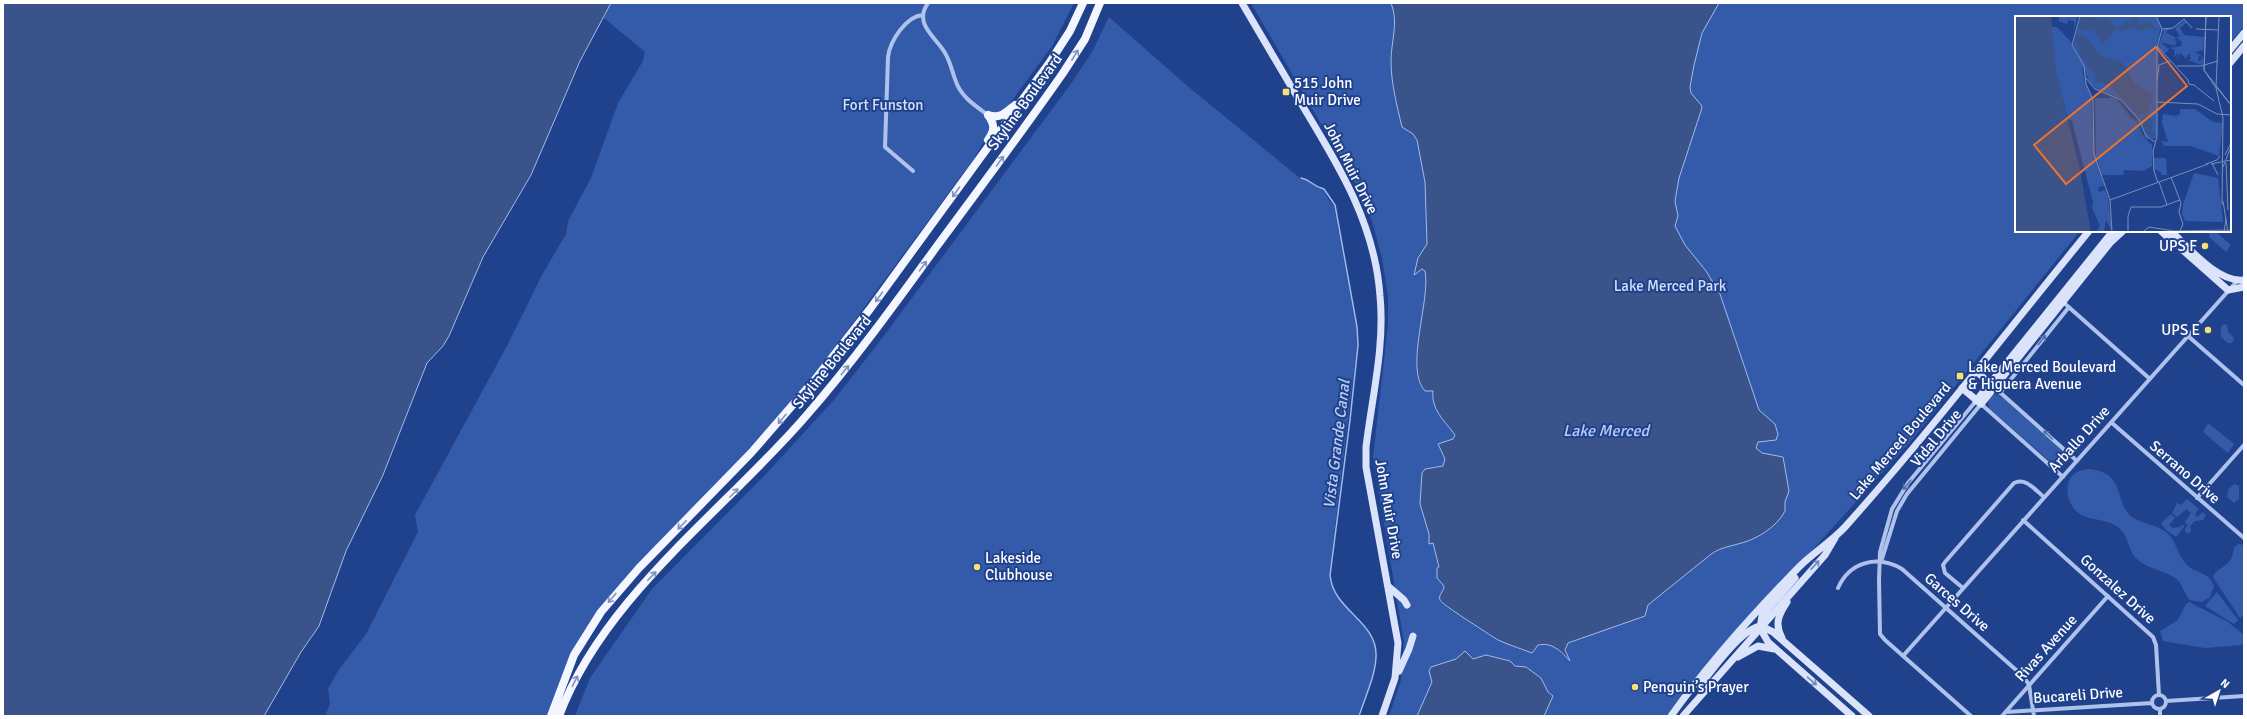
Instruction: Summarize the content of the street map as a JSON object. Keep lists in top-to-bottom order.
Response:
{
  "streets": {
    "main road": [
      "Skyline Boulevard",
      "John Muir Drive",
      "Vidal Drive",
      "Lake Merced Boulevard"
    ],
    "street": [
      "Arballo Drive",
      "Serrano Drive",
      "Gonzalez Drive",
      "Garces Drive",
      "Rivas Avenue",
      "Bucareli Drive"
    ]
  },
  "crossings": [
    ["Vidal Drive", "Arballo Drive"],
    ["Vidal Drive", "Garces Drive"],
    ["Arballo Drive", "Serrano Drive"],
    ["Arballo Drive", "Gonzalez Drive"],
    ["Arballo Drive", "Garces Drive"],
    ["Gonzalez Drive", "Rivas Avenue"],
    ["Gonzalez Drive", "Bucareli Drive"],
    ["Garces Drive", "Rivas Avenue"],
    ["Garces Drive", "Bucareli Drive"],
    ["Rivas Avenue", "Bucareli Drive"]
  ],
  "water": ["Lake Merced", "Vista Grande Canal"],
  "parks": ["Fort Funston", "Lake Merced Park"],
  "places": {
    "transit": ["515 John Muir Drive", "Lake Merced Boulevard & Higuera Avenue"],
    "other": [
      "UPS F",
      "UPS E",
      "Lakeside Clubhouse",
      "Penguin’s Prayer"
    ]
  },
  "north": "top right"
}
